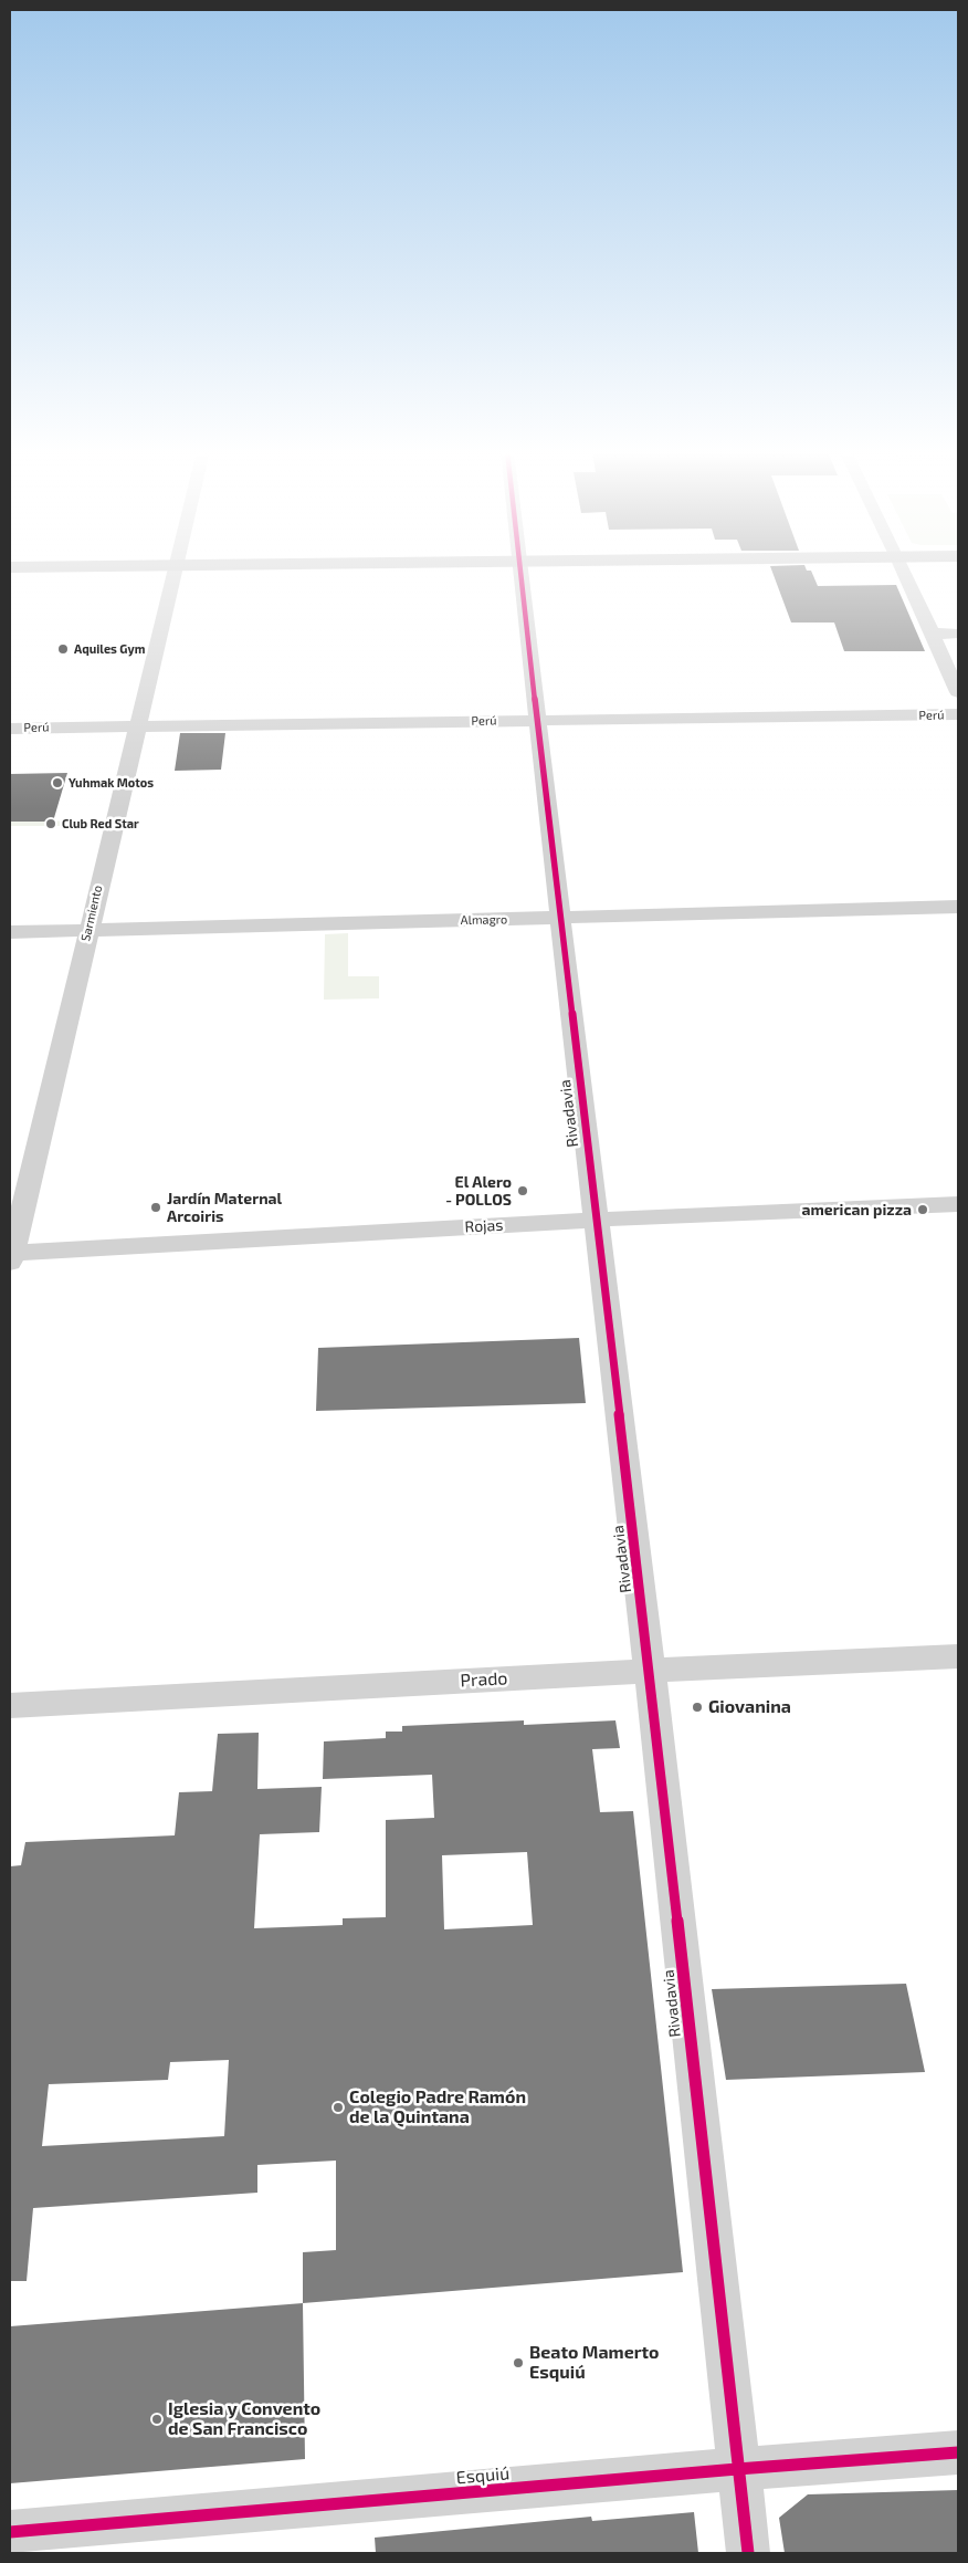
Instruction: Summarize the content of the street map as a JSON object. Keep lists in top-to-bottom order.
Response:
{
  "streets": {
    "street": [
      "Perú",
      "Sarmiento",
      "Almagro",
      "Rivadavia",
      "Rojas",
      "Prado",
      "Esquiú"
    ]
  },
  "crossings": [
    ["Perú", "Sarmiento"],
    ["Perú", "Rivadavia"],
    ["Sarmiento", "Almagro"],
    ["Sarmiento", "Rojas"],
    ["Almagro", "Rivadavia"],
    ["Rivadavia", "Rojas"],
    ["Rivadavia", "Prado"],
    ["Rivadavia", "Esquiú"]
  ],
  "places": [
    "Aquiles Gym",
    "Yuhmak Motos",
    "Club Red Star",
    "El Alero - POLLOS",
    "Jardín Maternal Arcoiris",
    "american pizza",
    "Giovanina",
    "Colegio Padre Ramón de la Quintana",
    "Beato Mamerto Esquiú",
    "Iglesia y Convento de San Francisco"
  ]
}
